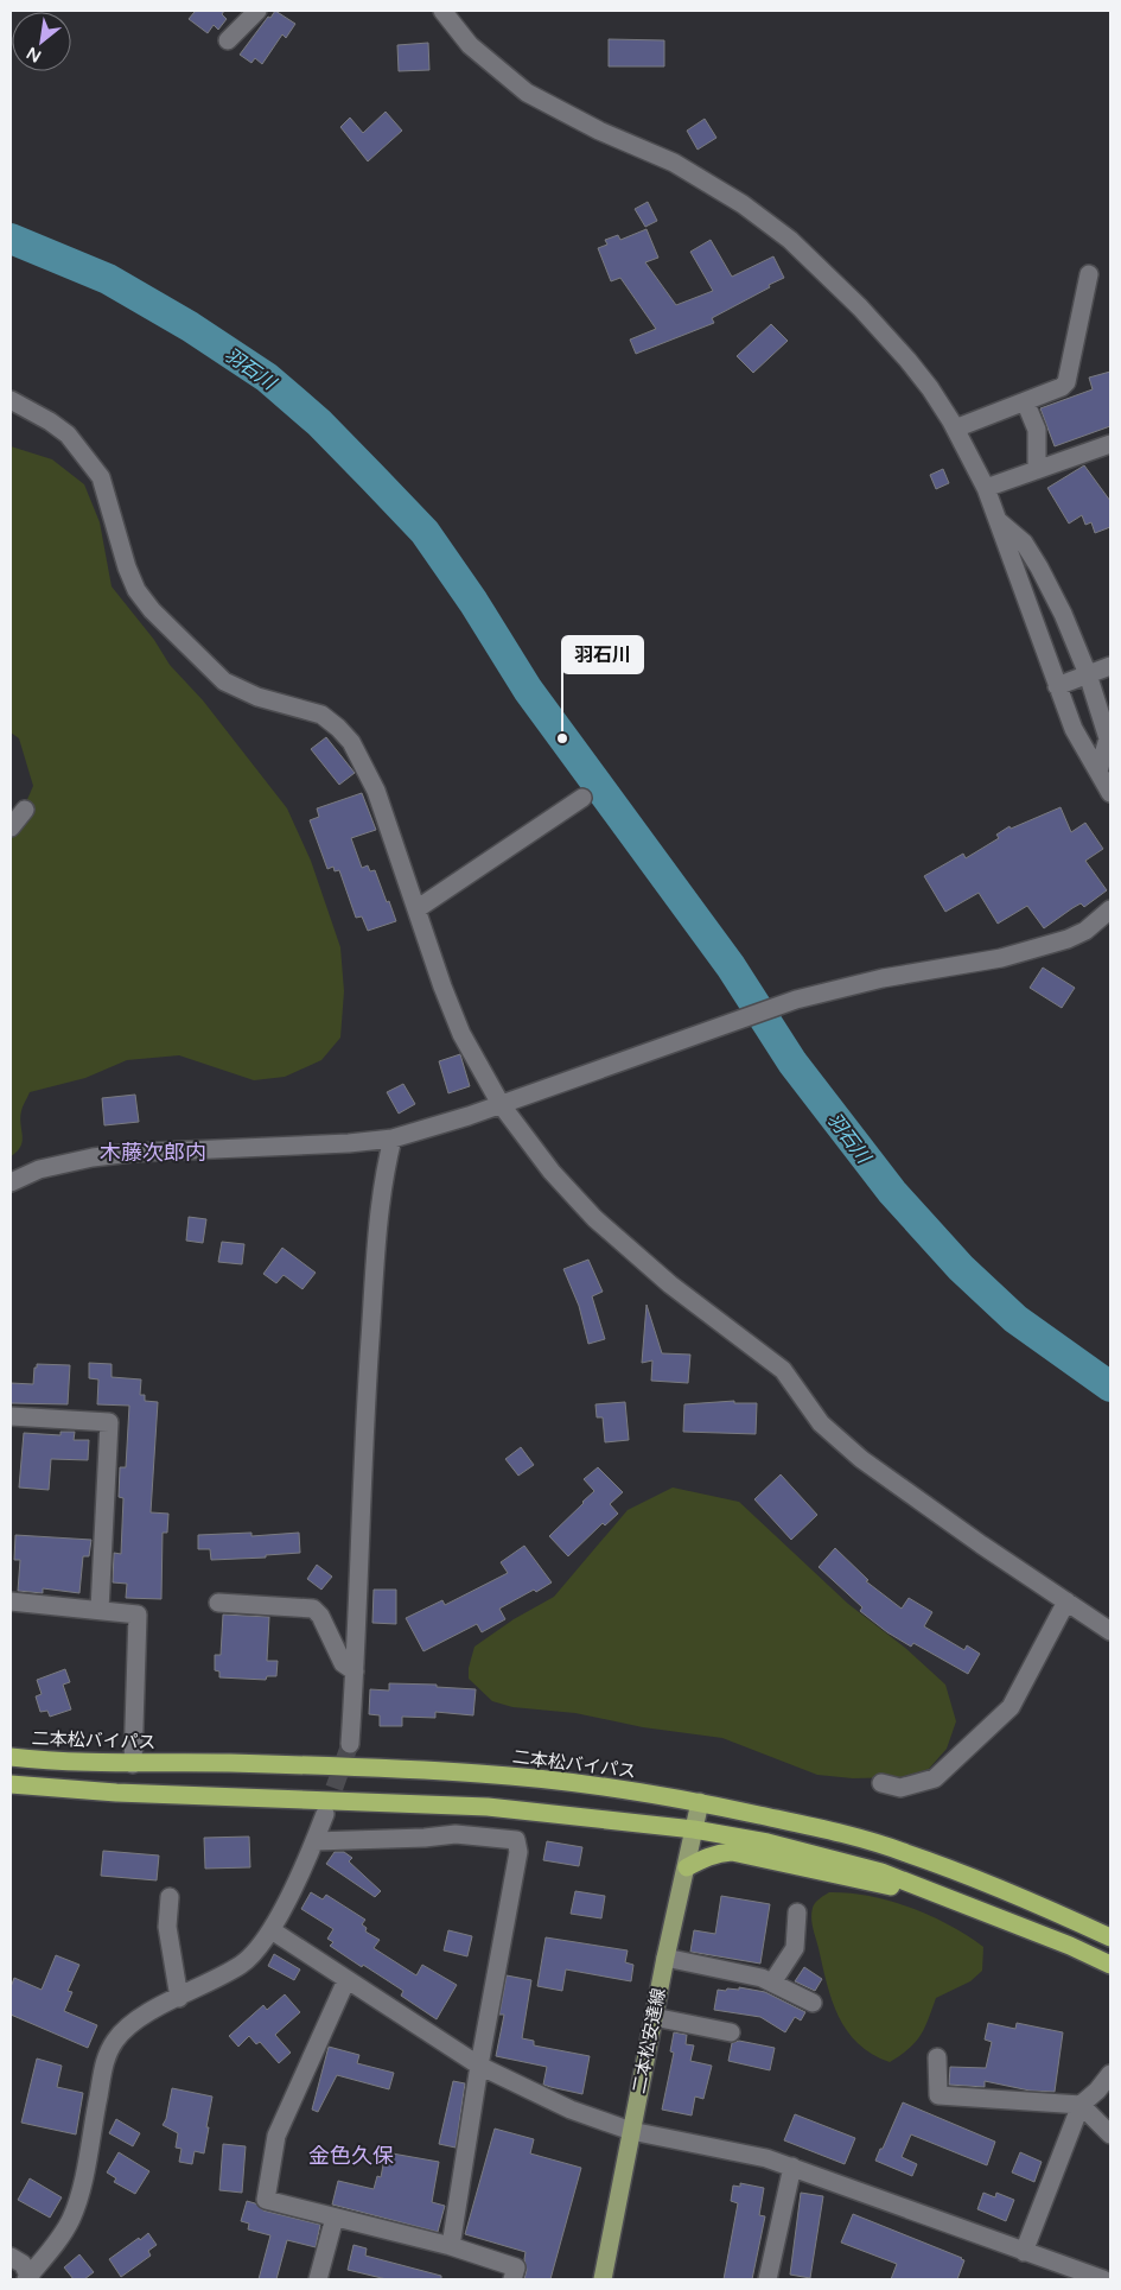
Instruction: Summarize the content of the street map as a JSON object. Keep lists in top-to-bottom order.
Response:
{
  "streets": {
    "highway": ["二本松バイパス"],
    "main road": ["二本松安達線"]
  },
  "crossings": [
    ["二本松バイパス", "二本松安達線"]
  ],
  "districts": ["木藤次郎内", "金色久保"],
  "water": ["羽石川"],
  "places": ["羽石川"],
  "north": "bottom left"
}
